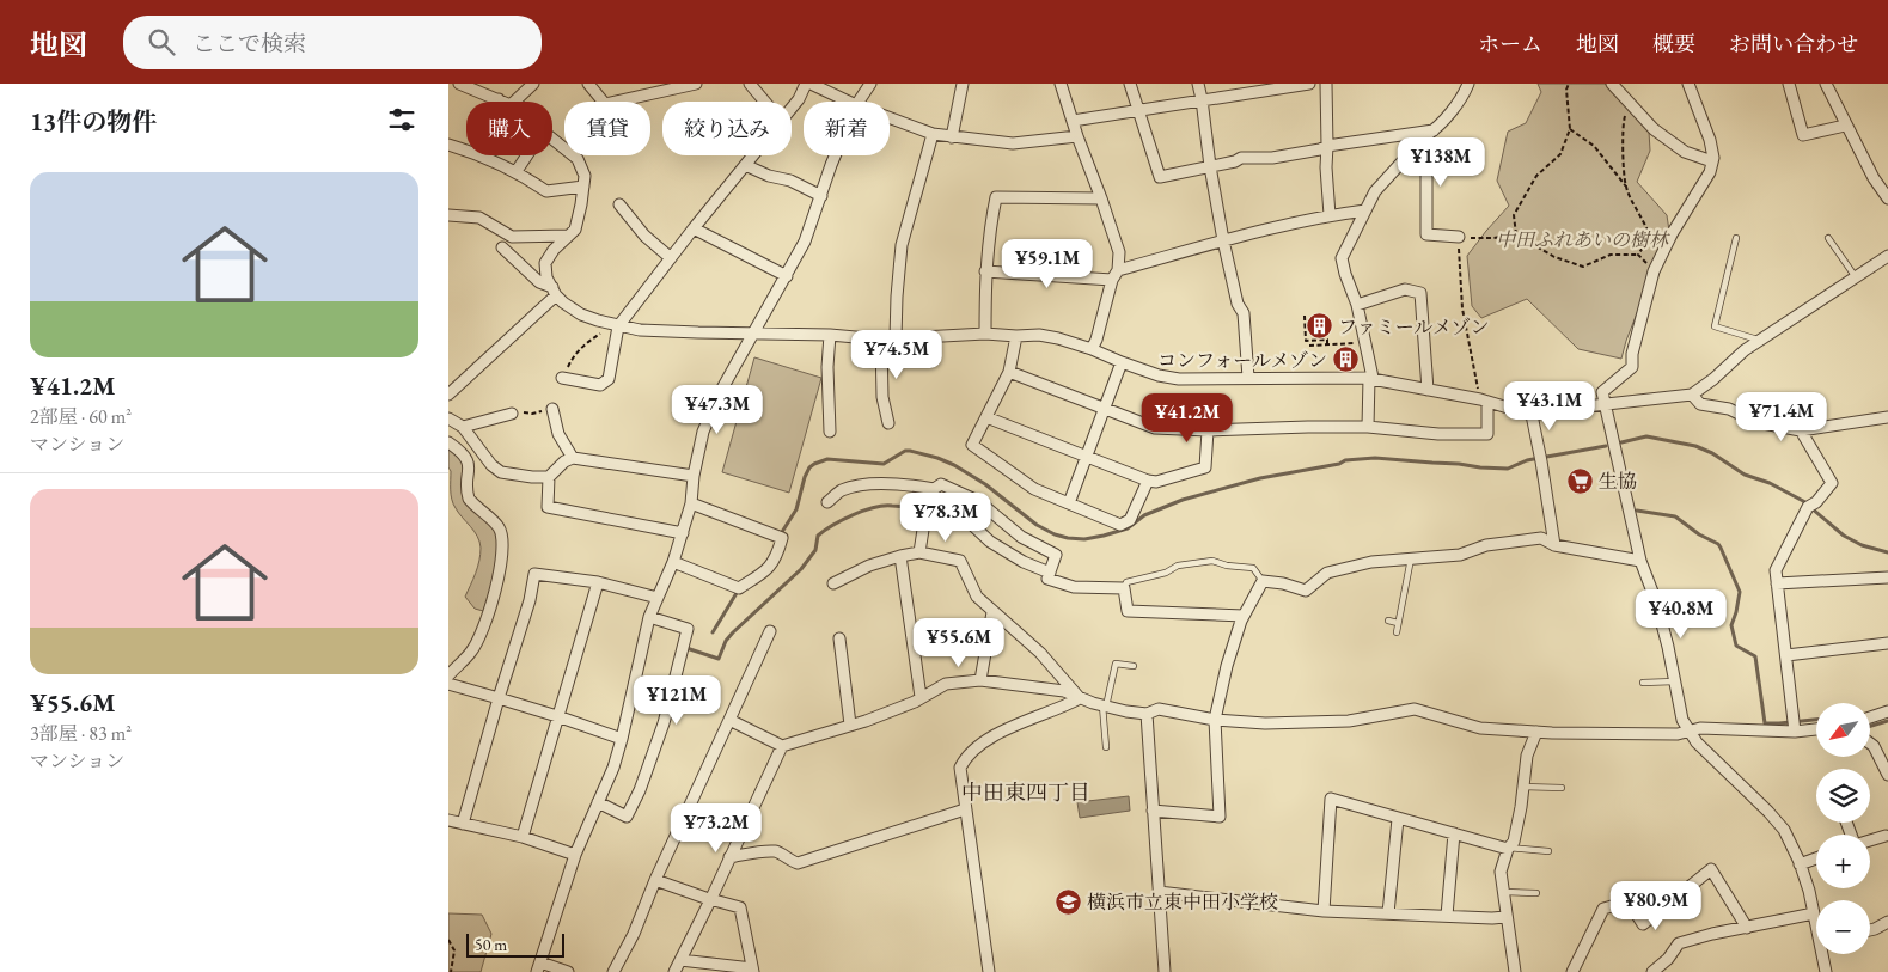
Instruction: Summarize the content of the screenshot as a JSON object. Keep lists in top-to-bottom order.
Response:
{
  "districts": ["中田東四丁目"],
  "parks": ["中田ふれあいの樹林"],
  "places": {
    "building": ["ファミールメゾン", "コンフォールメゾン"],
    "supermarket": ["生協"],
    "school or university": ["横浜市立東中田小学校"]
  },
  "scale_bar": "50 m",
  "north": "bottom left",
  "page": {
    "header": "地図",
    "search": "ここで検索",
    "nav": [
      "ホーム",
      "地図",
      "概要",
      "お問い合わせ"
    ],
    "heading": "13件の物件",
    "chip": [
      "購入",
      "賃貸",
      "絞り込み",
      "新着"
    ],
    "price": [
      "¥138M",
      "¥59.1M",
      "¥74.5M",
      "¥43.1M",
      "¥47.3M",
      "¥71.4M",
      "¥41.2M",
      "¥78.3M",
      "¥40.8M",
      "¥55.6M",
      "¥121M",
      "¥73.2M",
      "¥80.9M"
    ],
    "list": [
      {
        "name": "¥41.2M",
        "note": "2部屋 · 60 m² · マンション"
      },
      {
        "name": "¥55.6M",
        "note": "3部屋 · 83 m² · マンション"
      }
    ],
    "map_buttons": ["+", "−"],
    "scale": "50 m"
  }
}
